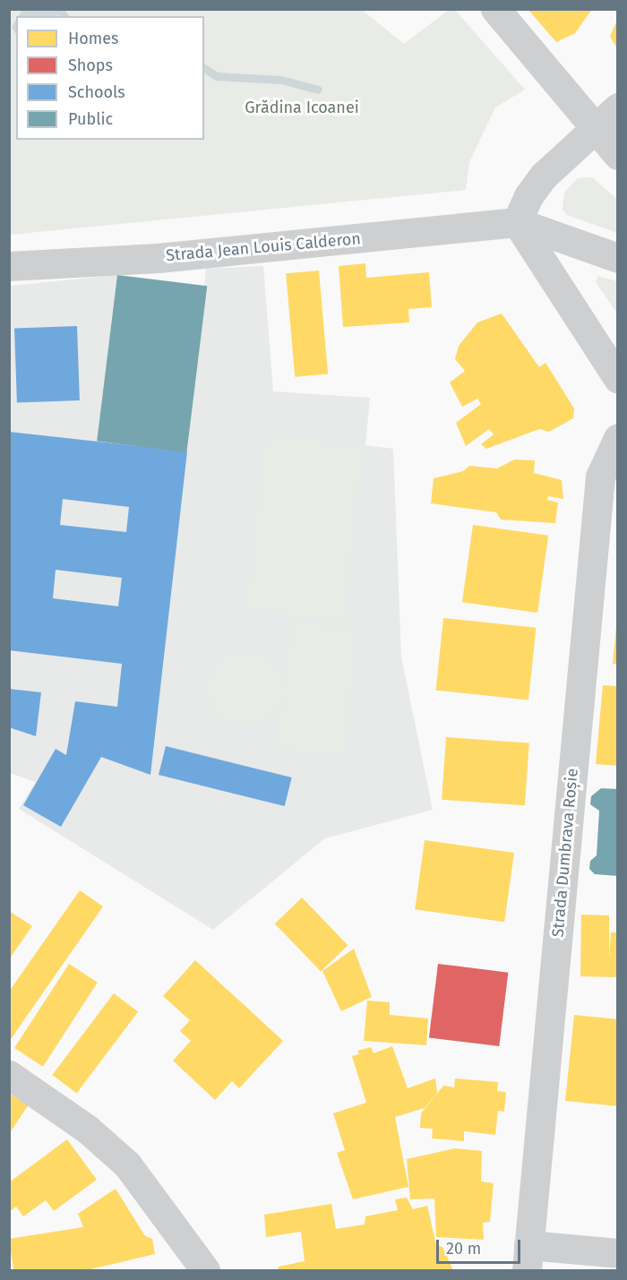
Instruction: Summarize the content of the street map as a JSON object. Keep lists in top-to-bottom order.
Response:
{
  "streets": {
    "street": ["Strada Jean Louis Calderon", "Strada Dumbrava Roșie"]
  },
  "parks": ["Grădina Icoanei"],
  "legend": [
    "Homes",
    "Shops",
    "Schools",
    "Public"
  ],
  "scale_bar": "20 m"
}
